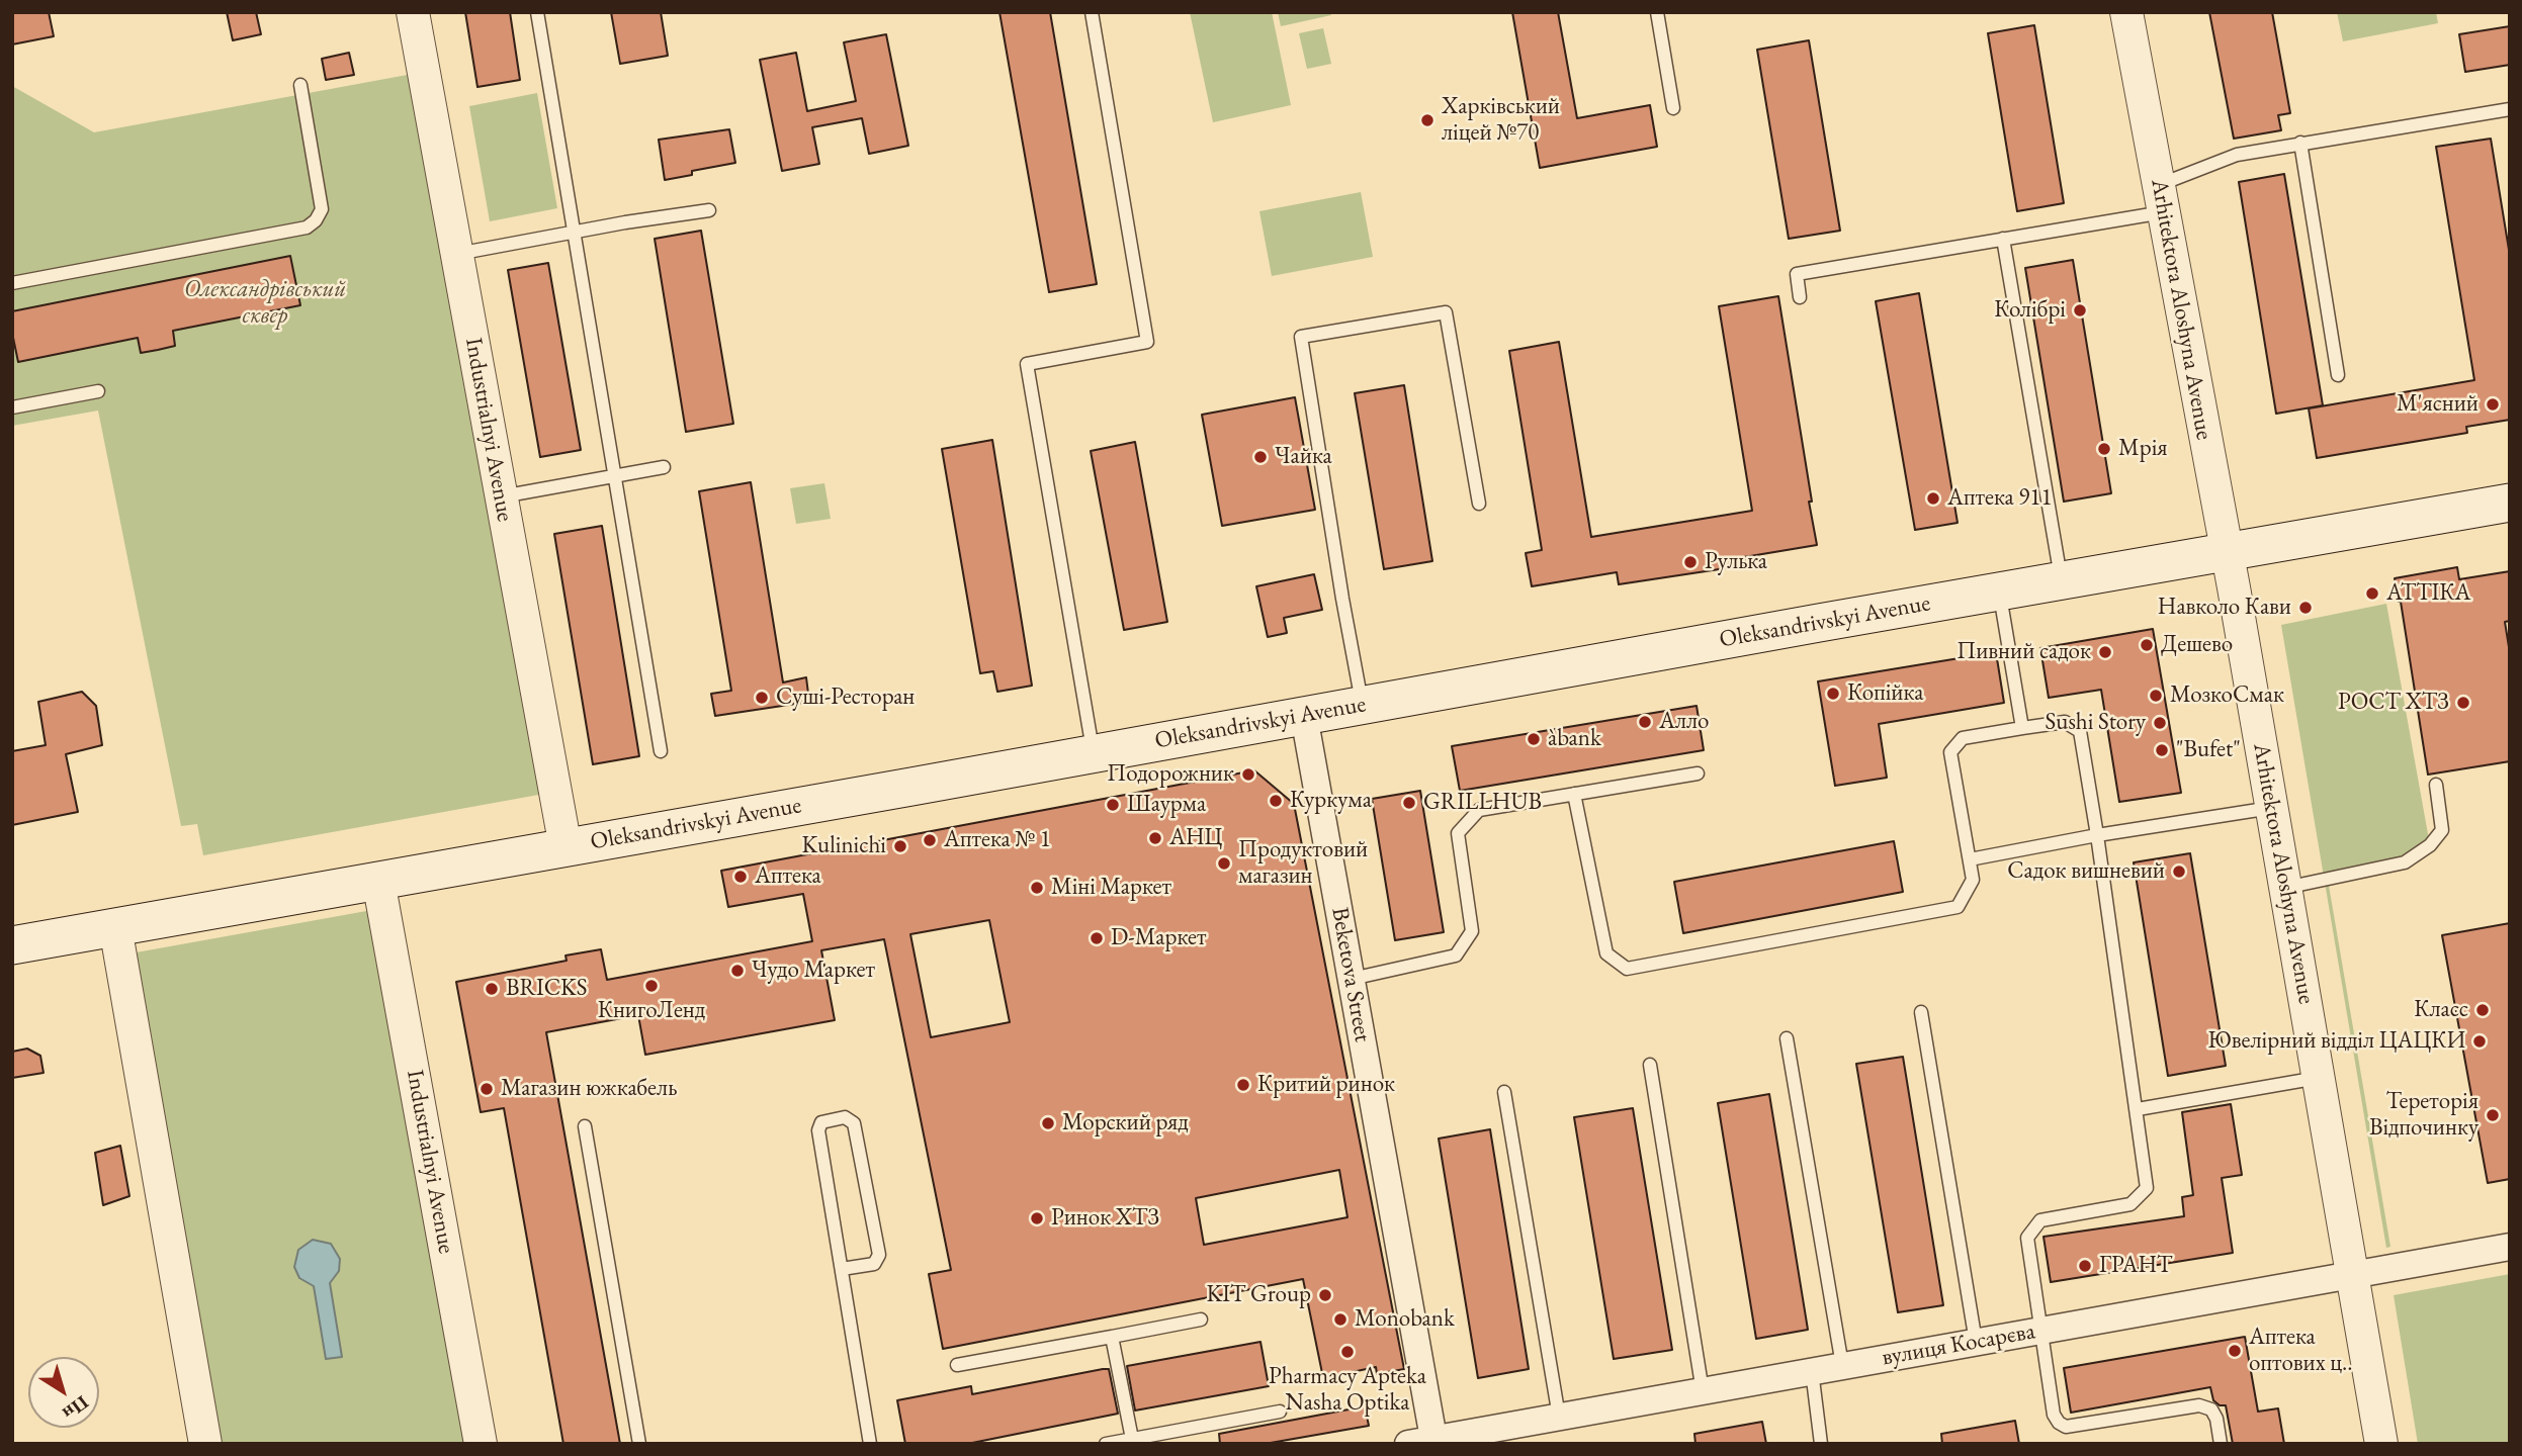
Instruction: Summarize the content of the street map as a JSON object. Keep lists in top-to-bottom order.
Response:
{
  "streets": {
    "main road": ["Oleksandrivskyi Avenue"],
    "street": [
      "Arhitektora Aloshyna Avenue",
      "Industrialnyi Avenue",
      "Beketova Street",
      "вулиця Косарєва"
    ]
  },
  "crossings": [
    ["Arhitektora Aloshyna Avenue", "Oleksandrivskyi Avenue"],
    ["Arhitektora Aloshyna Avenue", "вулиця Косарєва"],
    ["Industrialnyi Avenue", "Oleksandrivskyi Avenue"],
    ["Oleksandrivskyi Avenue", "Beketova Street"],
    ["Beketova Street", "вулиця Косарєва"]
  ],
  "parks": ["Олександрівський сквер"],
  "places": [
    "Харківський ліцей №70",
    "Колібрі",
    "М'ясний",
    "Мрiя",
    "Чайка",
    "Аптека 911",
    "Рулька",
    "АТТІКА",
    "Навколо Кави",
    "Дешево",
    "Пивний садок",
    "Копійка",
    "МозкоСмак",
    "Суші-Ресторан",
    "РОСТ ХТЗ",
    "Алло",
    "Sushi Story",
    "àbank",
    "\"Bufet\"",
    "Подорожник",
    "Куркума",
    "GRILLHUB",
    "Шаурма",
    "АНЦ",
    "Аптека № 1",
    "Kulinichi",
    "Продуктовий магазин",
    "Садок вишневий",
    "Аптека",
    "Міні Маркет",
    "D-Mаркет",
    "Чудо Маркет",
    "КнигоЛенд",
    "BRICKS",
    "Класс",
    "Ювелірний відділ ЦАЦКИ",
    "Критий ринок",
    "Магазин южкабель",
    "Тереторія Відпочинку",
    "Морский ряд",
    "Ринок ХТЗ",
    "ГРАНТ",
    "KIT Group",
    "Monobank",
    "Аптека оптових ц‥",
    "Pharmacy Apteka Nasha Optika"
  ],
  "north": "bottom right"
}
